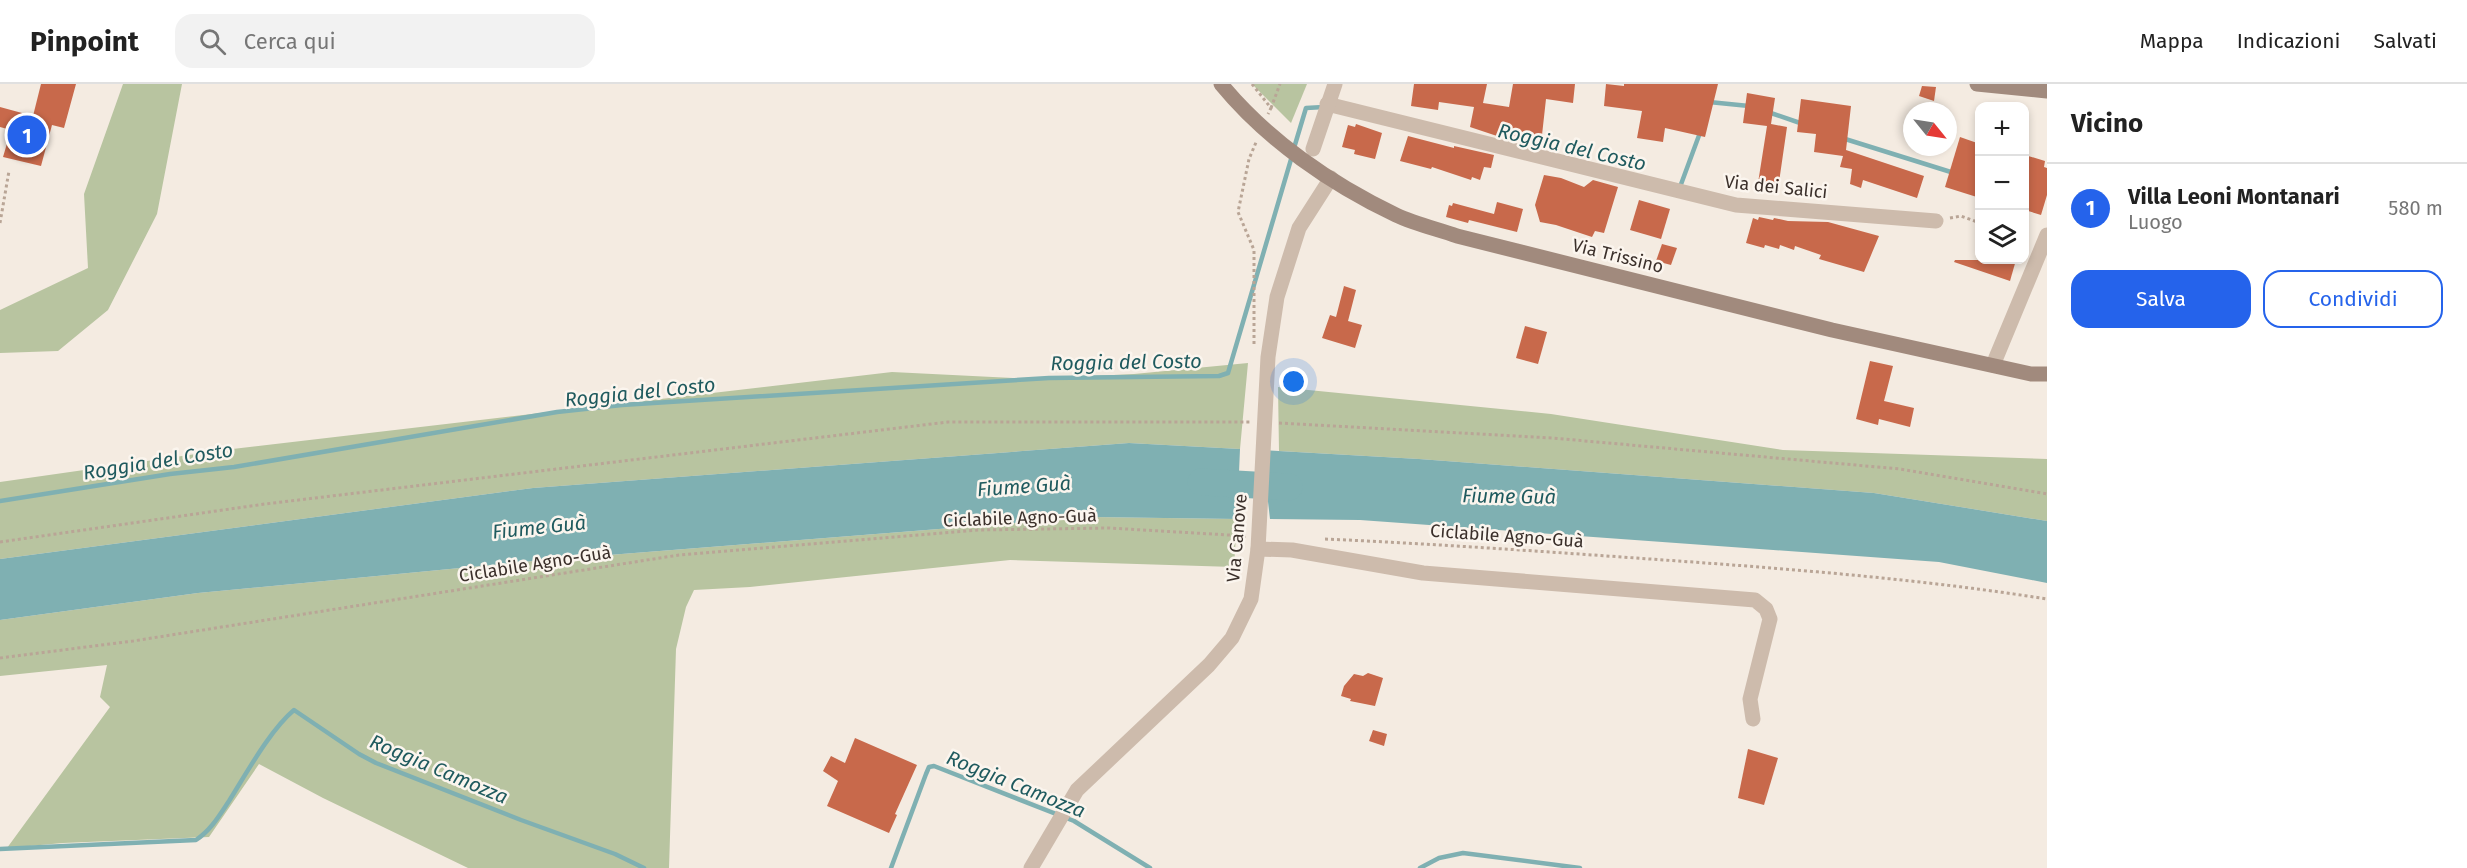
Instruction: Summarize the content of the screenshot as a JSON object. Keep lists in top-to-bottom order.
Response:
{
  "streets": {
    "main road": ["Via Trissino"],
    "street": ["Via dei Salici", "Via Canove"],
    "path": ["Ciclabile Agno-Guà"]
  },
  "crossings": [
    ["Via Trissino", "Via Canove"],
    ["Ciclabile Agno-Guà", "Via Canove"]
  ],
  "water": ["Roggia del Costo", "Fiume Guà", "Roggia Camozza"],
  "north": "bottom right",
  "page": {
    "header": "Pinpoint",
    "search": "Cerca qui",
    "nav": ["Mappa", "Indicazioni", "Salvati"],
    "heading": "Vicino",
    "map_buttons": ["+", "−"],
    "pins": "1",
    "list": [
      {
        "mark": "1",
        "name": "Villa Leoni Montanari",
        "note": "Luogo",
        "value": "580 m"
      }
    ],
    "buttons": ["Salva", "Condividi"]
  }
}
